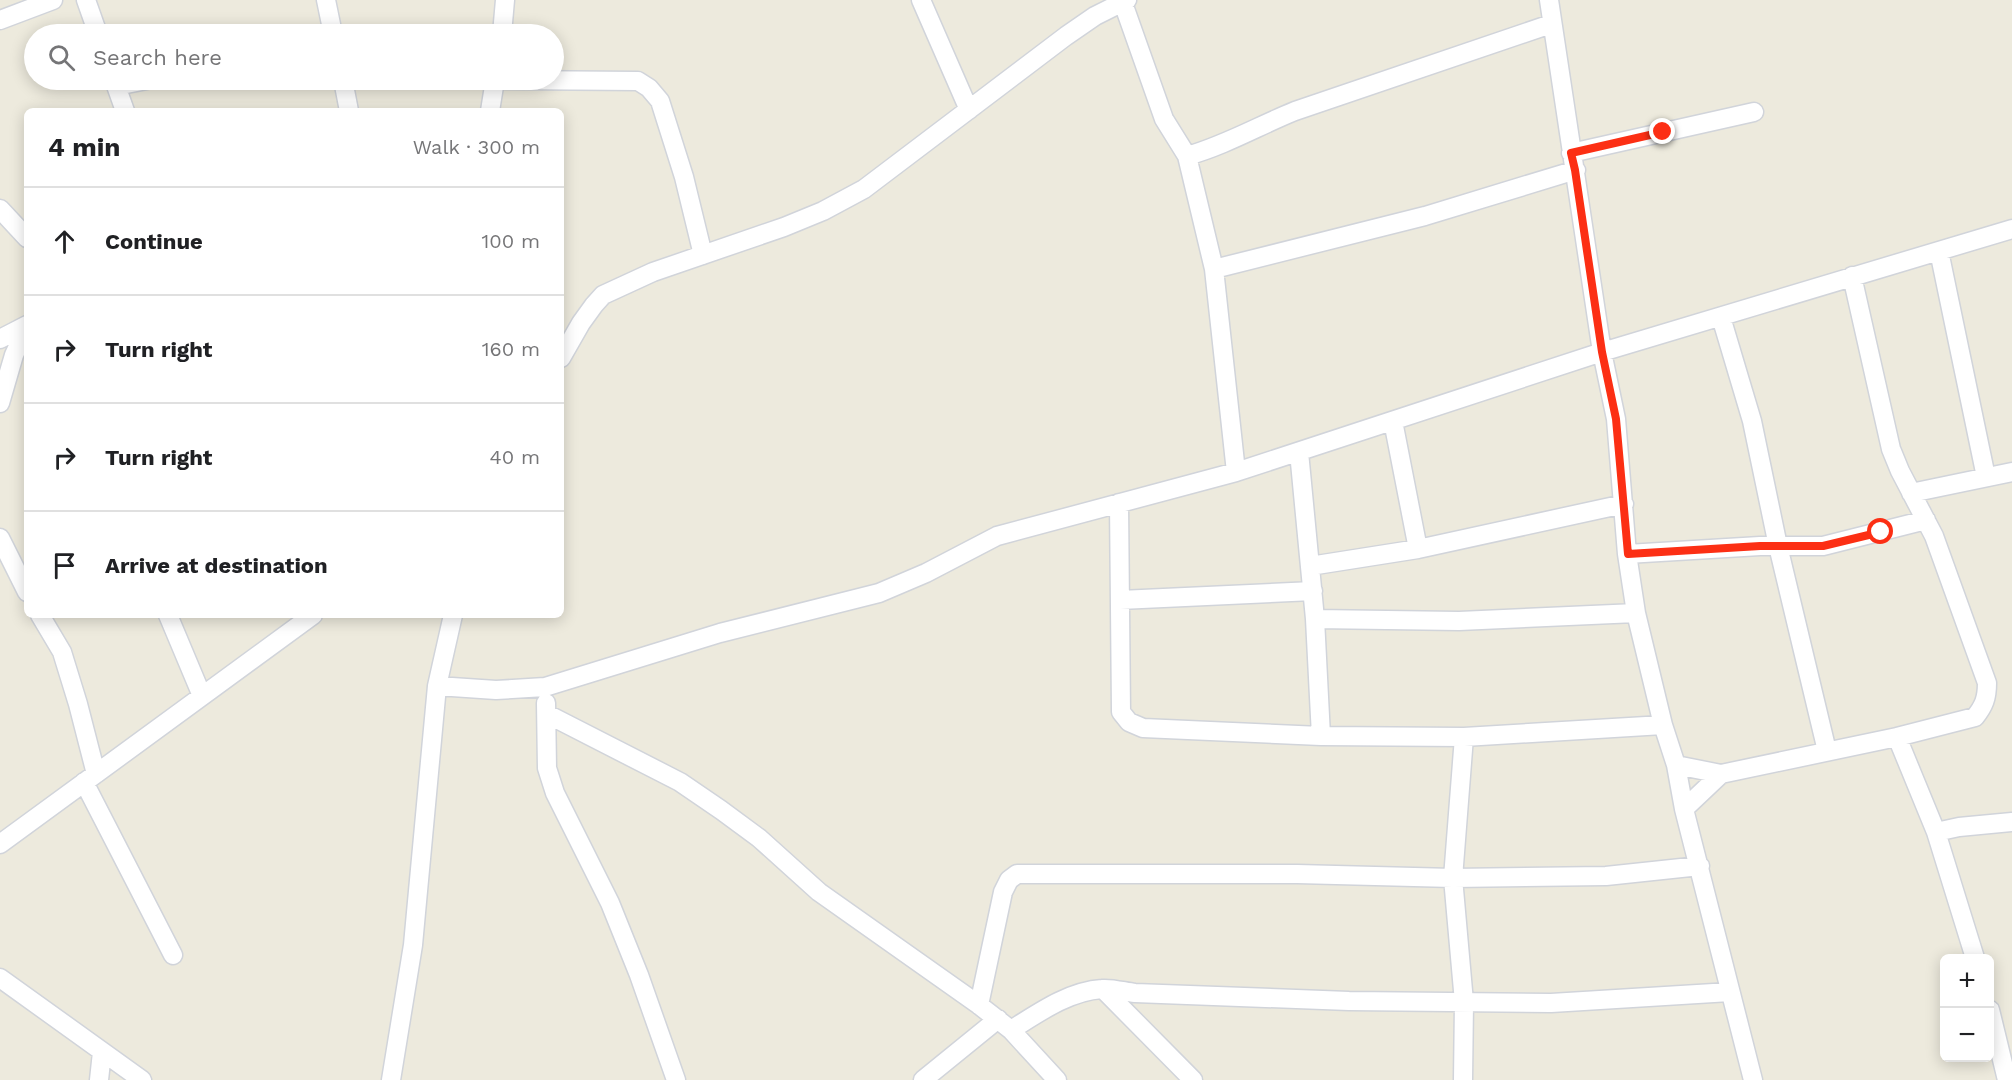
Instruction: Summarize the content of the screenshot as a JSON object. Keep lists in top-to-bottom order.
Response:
{
  "page": {
    "search": "Search here",
    "heading": ["4 min", "Walk · 300 m"],
    "list": [
      ["Continue", "100 m"],
      ["Turn right", "160 m"],
      ["Turn right", "40 m"],
      "Arrive at destination"
    ],
    "map_buttons": ["+", "−"]
  }
}
